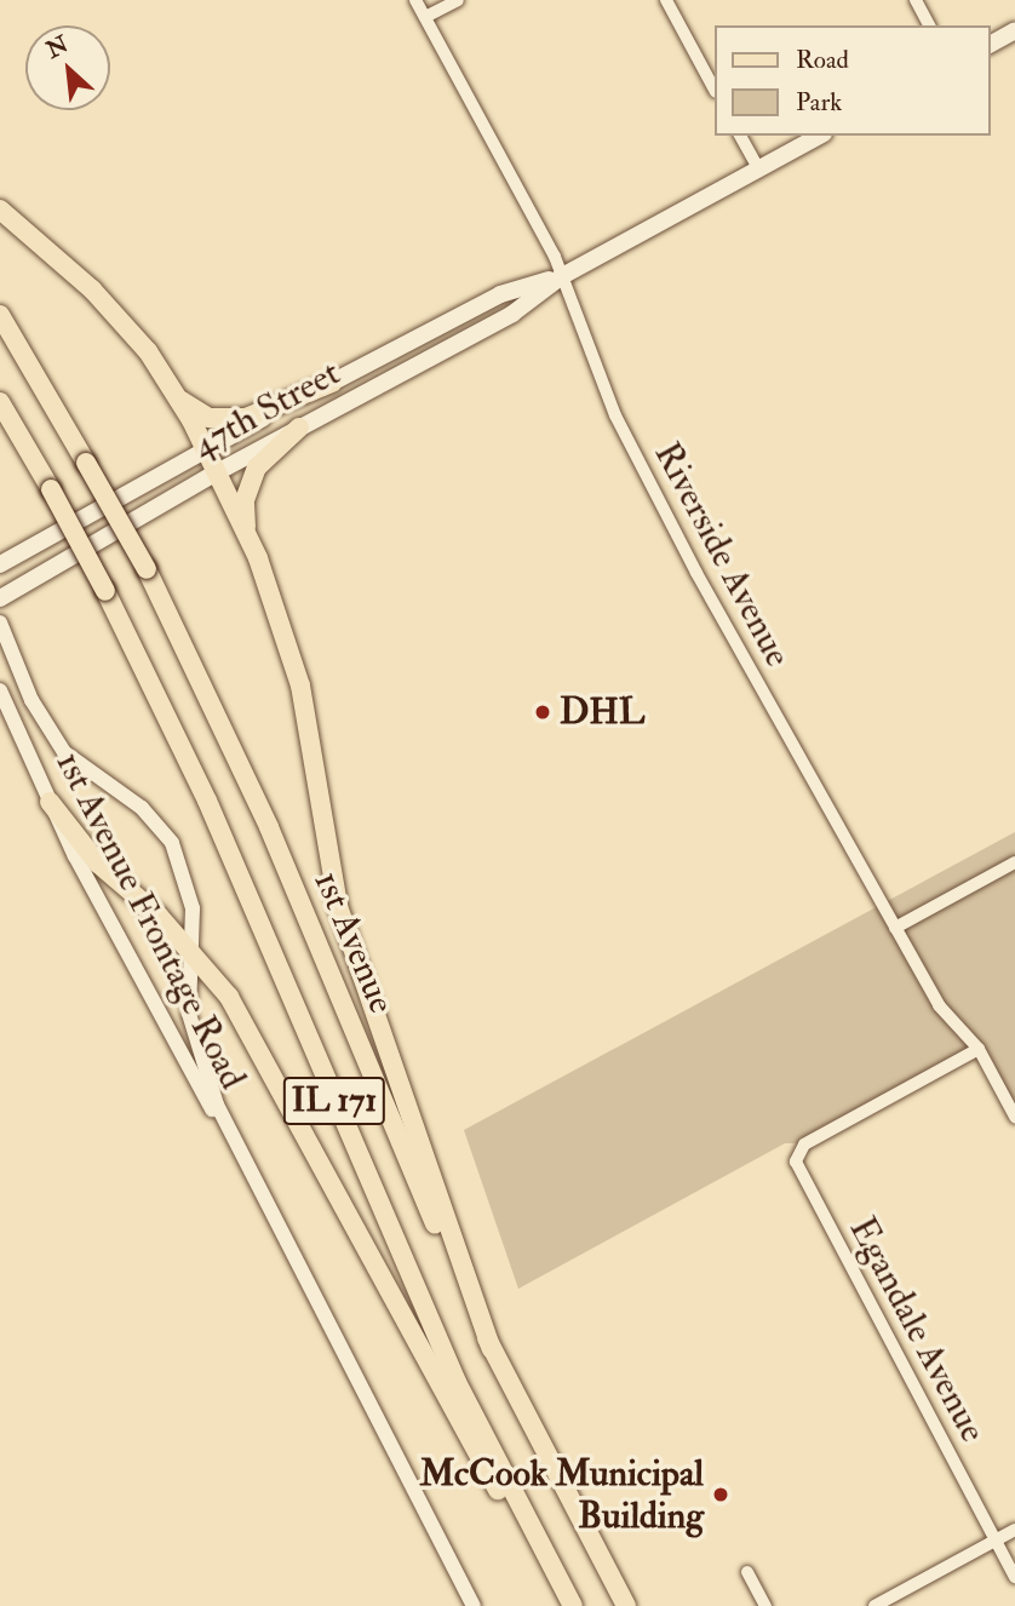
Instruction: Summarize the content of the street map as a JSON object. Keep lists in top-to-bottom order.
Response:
{
  "streets": {
    "main road": ["47th Street", "1st Avenue", "IL 171"],
    "street": ["Riverside Avenue", "1st Avenue Frontage Road", "Egandale Avenue"]
  },
  "crossings": [
    ["47th Street", "Riverside Avenue"],
    ["Riverside Avenue", "Egandale Avenue"]
  ],
  "places": ["DHL", "McCook Municipal Building"],
  "legend": ["Road", "Park"],
  "north": "top left"
}
